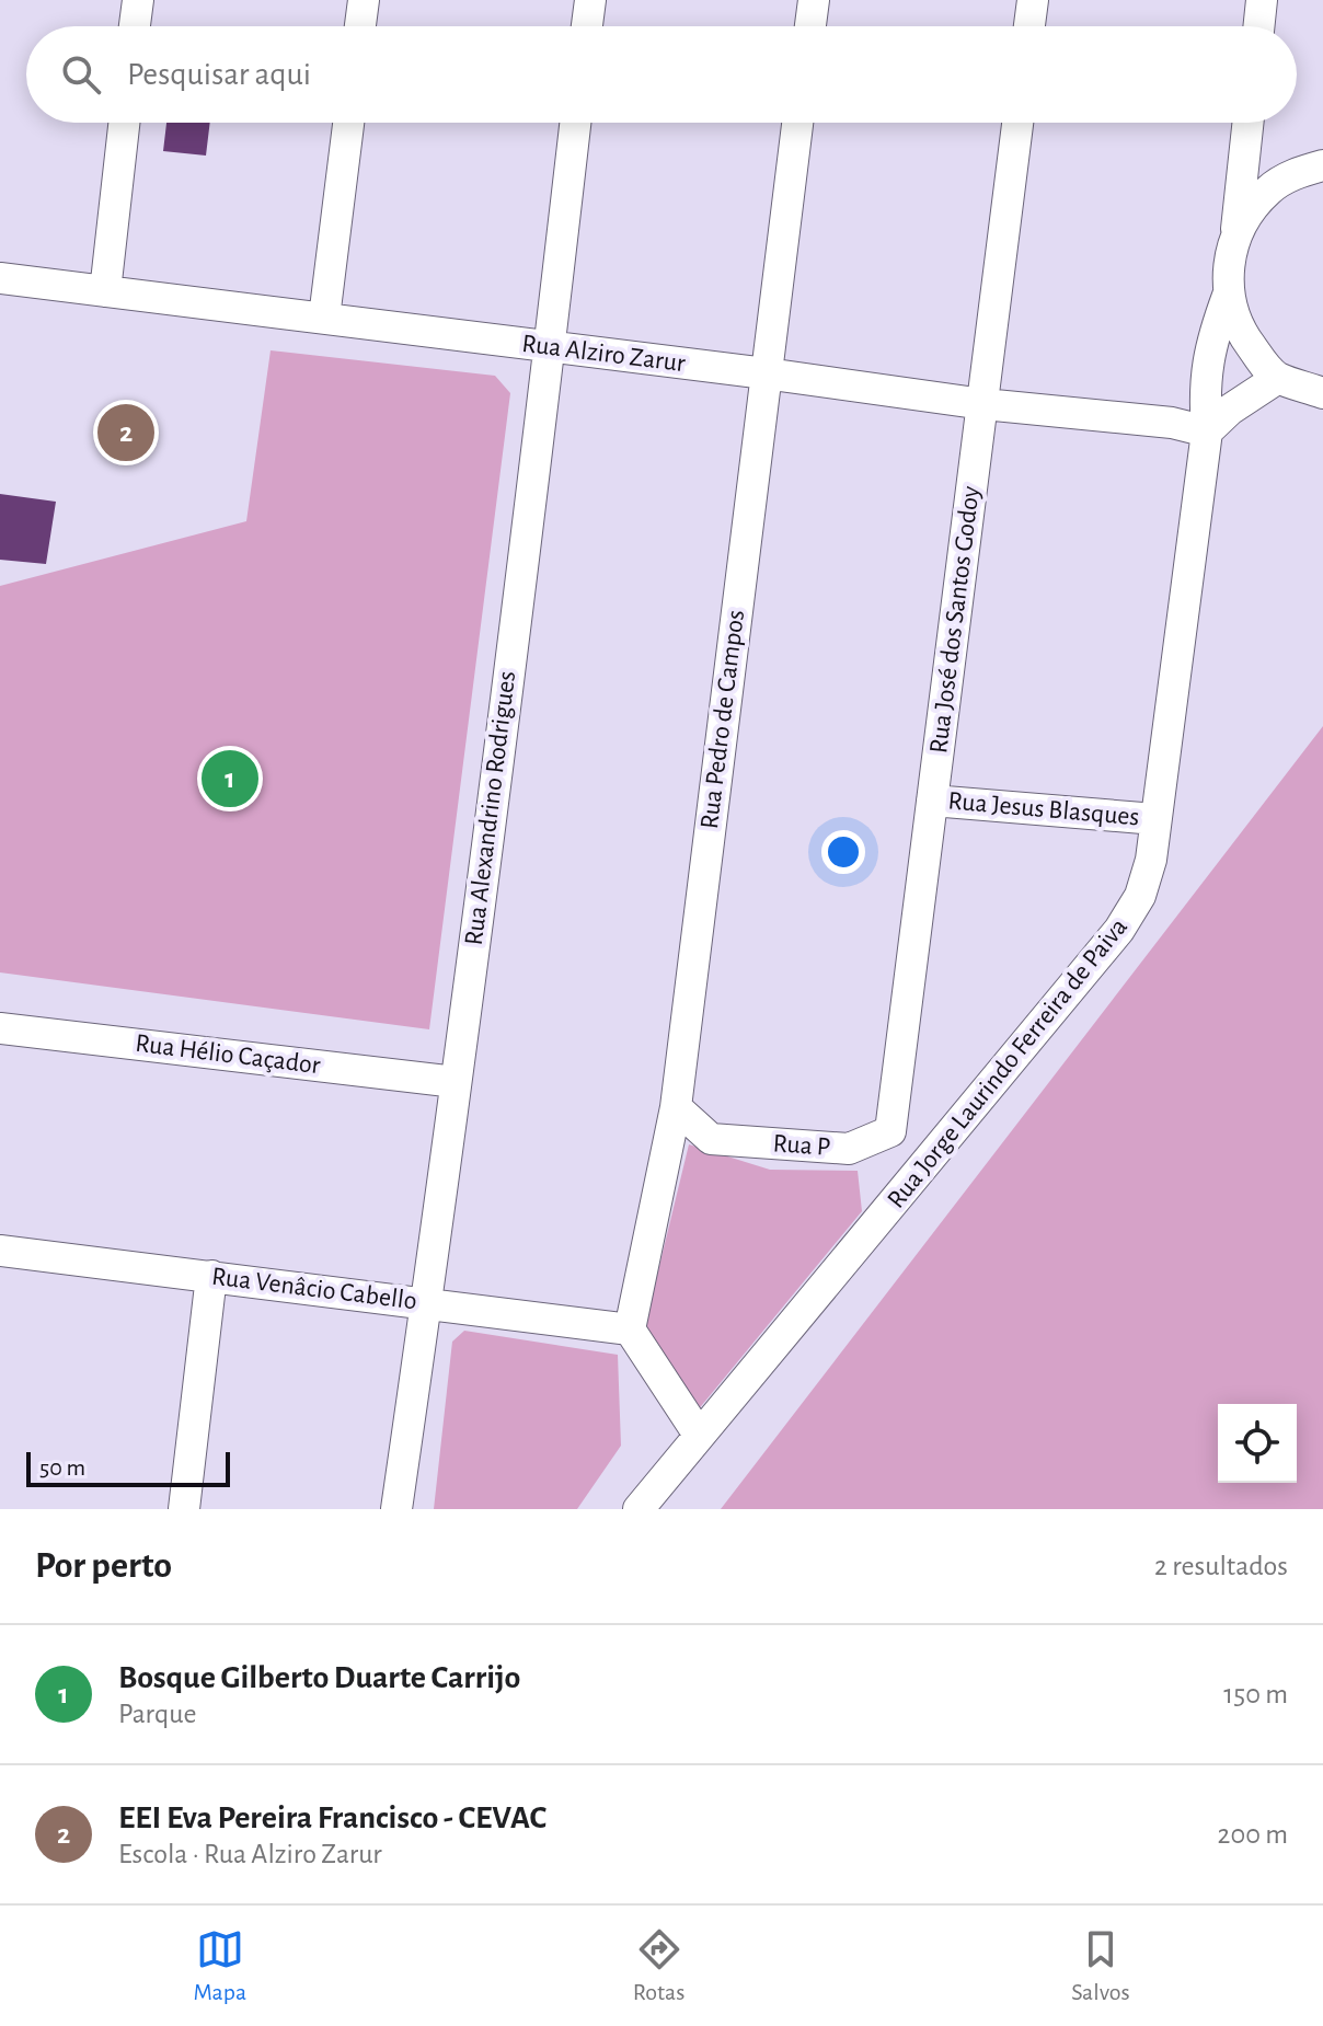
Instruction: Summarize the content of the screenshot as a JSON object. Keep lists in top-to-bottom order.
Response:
{
  "streets": {
    "street": [
      "Rua Alziro Zarur",
      "Rua José dos Santos Godoy",
      "Rua Pedro de Campos",
      "Rua Alexandrino Rodrigues",
      "Rua Jesus Blasques",
      "Rua Hélio Caçador",
      "Rua Jorge Laurindo Ferreira de Paiva",
      "Rua P",
      "Rua Venâcio Cabello"
    ]
  },
  "crossings": [
    ["Rua Alziro Zarur", "Rua José dos Santos Godoy"],
    ["Rua Alziro Zarur", "Rua Pedro de Campos"],
    ["Rua Alziro Zarur", "Rua Alexandrino Rodrigues"],
    ["Rua Alziro Zarur", "Rua Jorge Laurindo Ferreira de Paiva"],
    ["Rua José dos Santos Godoy", "Rua Jesus Blasques"],
    ["Rua José dos Santos Godoy", "Rua P"],
    ["Rua Pedro de Campos", "Rua P"],
    ["Rua Pedro de Campos", "Rua Venâcio Cabello"],
    ["Rua Alexandrino Rodrigues", "Rua Hélio Caçador"],
    ["Rua Alexandrino Rodrigues", "Rua Venâcio Cabello"],
    ["Rua Jesus Blasques", "Rua Jorge Laurindo Ferreira de Paiva"]
  ],
  "scale_bar": "50 m",
  "page": {
    "search": "Pesquisar aqui",
    "pins": ["2", "1"],
    "scale": "50 m",
    "heading": ["Por perto", "2 resultados"],
    "list": [
      {
        "mark": "1",
        "name": "Bosque Gilberto Duarte Carrijo",
        "note": "Parque",
        "value": "150 m"
      },
      {
        "mark": "2",
        "name": "EEI Eva Pereira Francisco - CEVAC",
        "note": "Escola · Rua Alziro Zarur",
        "value": "200 m"
      }
    ],
    "nav": ["Mapa", "Rotas", "Salvos"]
  }
}
